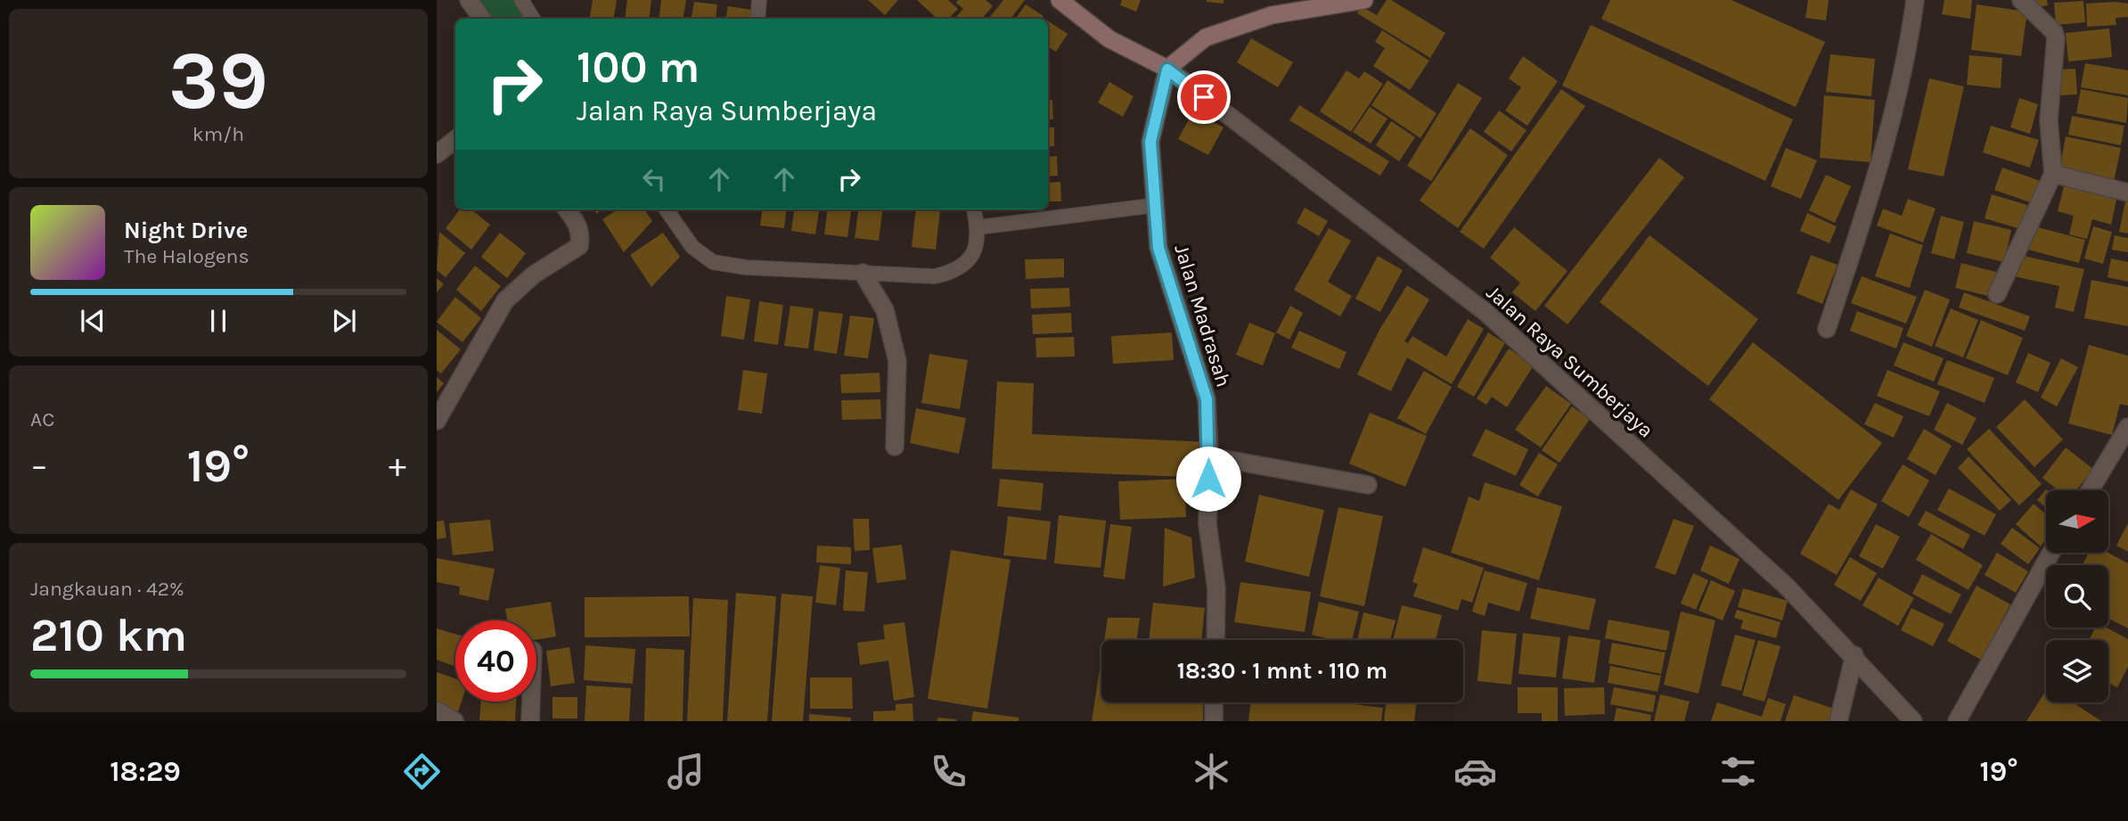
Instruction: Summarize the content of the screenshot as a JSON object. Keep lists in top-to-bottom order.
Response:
{
  "streets": {
    "street": ["Jalan Madrasah", "Jalan Raya Sumberjaya"]
  },
  "crossings": [
    ["Jalan Madrasah", "Jalan Raya Sumberjaya"]
  ],
  "north": "right",
  "page": {
    "tile": [
      ["39", "km/h"],
      "AC",
      ["Jangkauan · 42%", "210 km"]
    ],
    "turn": ["100 m", "Jalan Raya Sumberjaya"],
    "song": ["Night Drive", "The Halogens"],
    "heat": ["−", "19°", "+"],
    "limit": "40",
    "trip": "18:30 · 1 mnt · 110 m",
    "tabs": ["18:29", "19°"]
  }
}
